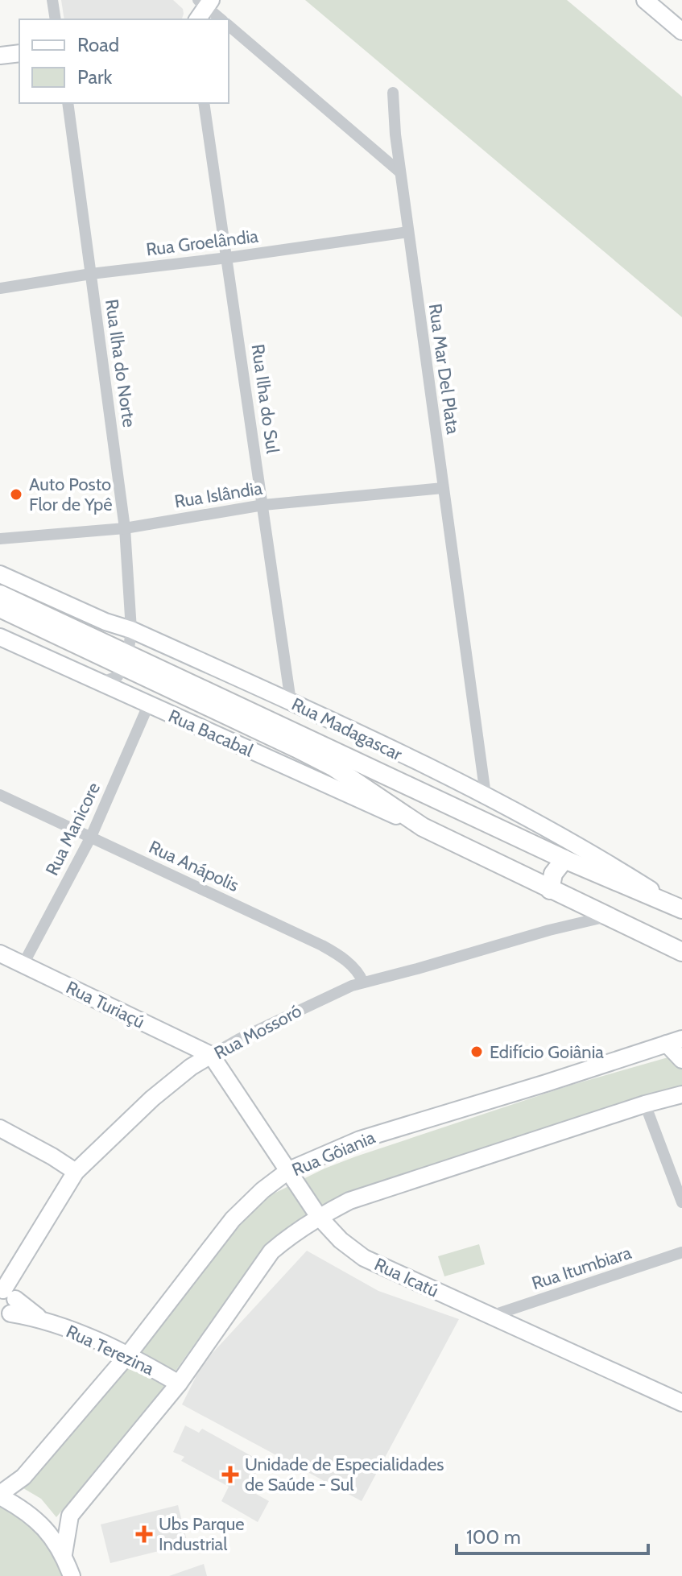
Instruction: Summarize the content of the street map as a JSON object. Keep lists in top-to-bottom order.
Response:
{
  "streets": {
    "street": [
      "Rua Groelândia",
      "Rua Ilha do Norte",
      "Rua Mar Del Plata",
      "Rua Ilha do Sul",
      "Rua Islândia",
      "Rua Madagascar",
      "Rua Bacabal",
      "Rua Manicore",
      "Rua Anápolis",
      "Rua Turiaçú",
      "Rua Mossoró",
      "Rua Gôiania",
      "Rua Itumbiara",
      "Rua Icatú",
      "Rua Terezina"
    ]
  },
  "crossings": [
    ["Rua Groelândia", "Rua Ilha do Norte"],
    ["Rua Groelândia", "Rua Mar Del Plata"],
    ["Rua Groelândia", "Rua Ilha do Sul"],
    ["Rua Ilha do Norte", "Rua Islândia"],
    ["Rua Ilha do Norte", "Rua Madagascar"],
    ["Rua Mar Del Plata", "Rua Islândia"],
    ["Rua Mar Del Plata", "Rua Madagascar"],
    ["Rua Ilha do Sul", "Rua Islândia"],
    ["Rua Ilha do Sul", "Rua Madagascar"],
    ["Rua Bacabal", "Rua Manicore"],
    ["Rua Manicore", "Rua Anápolis"],
    ["Rua Manicore", "Rua Turiaçú"],
    ["Rua Anápolis", "Rua Mossoró"],
    ["Rua Turiaçú", "Rua Mossoró"],
    ["Rua Turiaçú", "Rua Icatú"],
    ["Rua Mossoró", "Rua Icatú"],
    ["Rua Mossoró", "Rua Terezina"],
    ["Rua Gôiania", "Rua Icatú"],
    ["Rua Gôiania", "Rua Terezina"],
    ["Rua Itumbiara", "Rua Icatú"]
  ],
  "places": {
    "other": ["Auto Posto Flor de Ypê", "Edifício Goiânia"],
    "health": ["Unidade de Especialidades de Saúde - Sul", "Ubs Parque Industrial"]
  },
  "legend": ["Road", "Park"],
  "scale_bar": "100 m"
}
